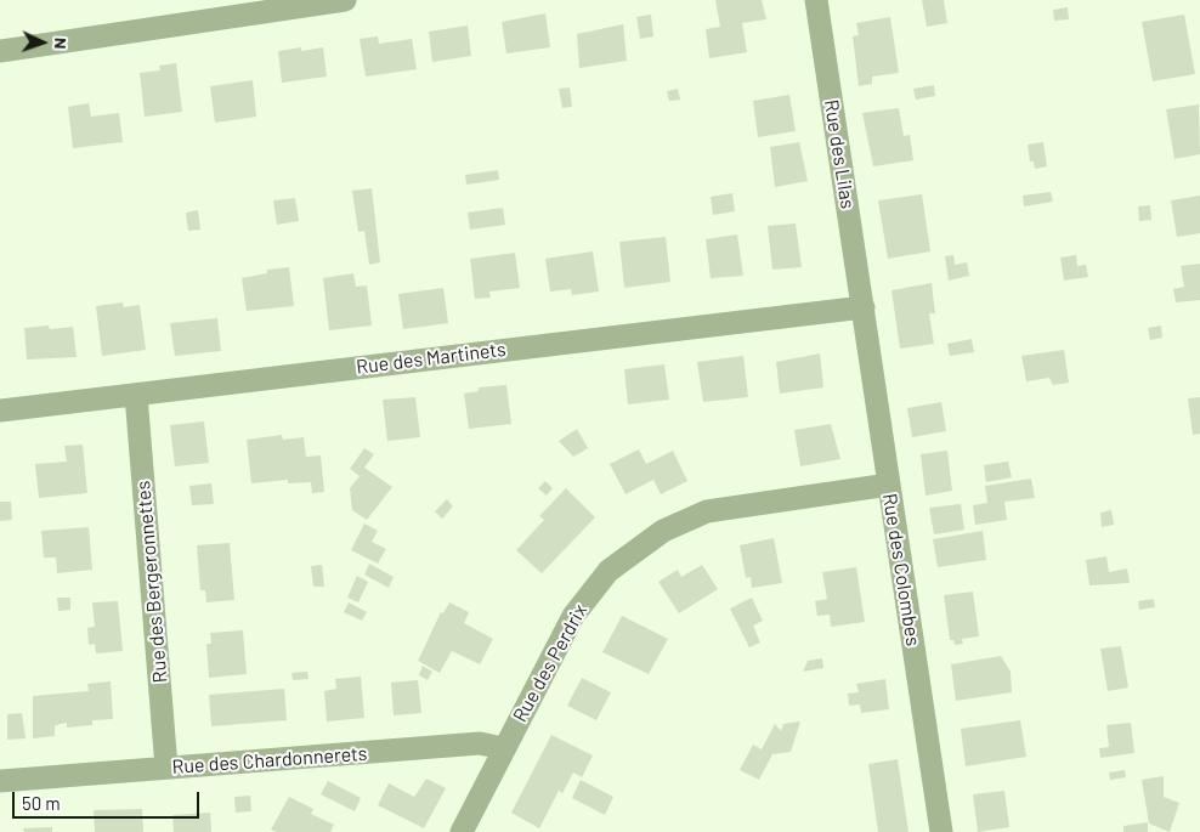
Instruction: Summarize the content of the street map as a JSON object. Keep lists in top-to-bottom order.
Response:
{
  "streets": {
    "street": [
      "Rue des Lilas",
      "Rue des Martinets",
      "Rue des Colombes",
      "Rue des Bergeronnettes",
      "Rue des Perdrix",
      "Rue des Chardonnerets"
    ]
  },
  "crossings": [
    ["Rue des Lilas", "Rue des Martinets"],
    ["Rue des Lilas", "Rue des Colombes"],
    ["Rue des Martinets", "Rue des Colombes"],
    ["Rue des Martinets", "Rue des Bergeronnettes"],
    ["Rue des Colombes", "Rue des Perdrix"],
    ["Rue des Bergeronnettes", "Rue des Chardonnerets"],
    ["Rue des Perdrix", "Rue des Chardonnerets"]
  ],
  "scale_bar": "50 m",
  "north": "right"
}
